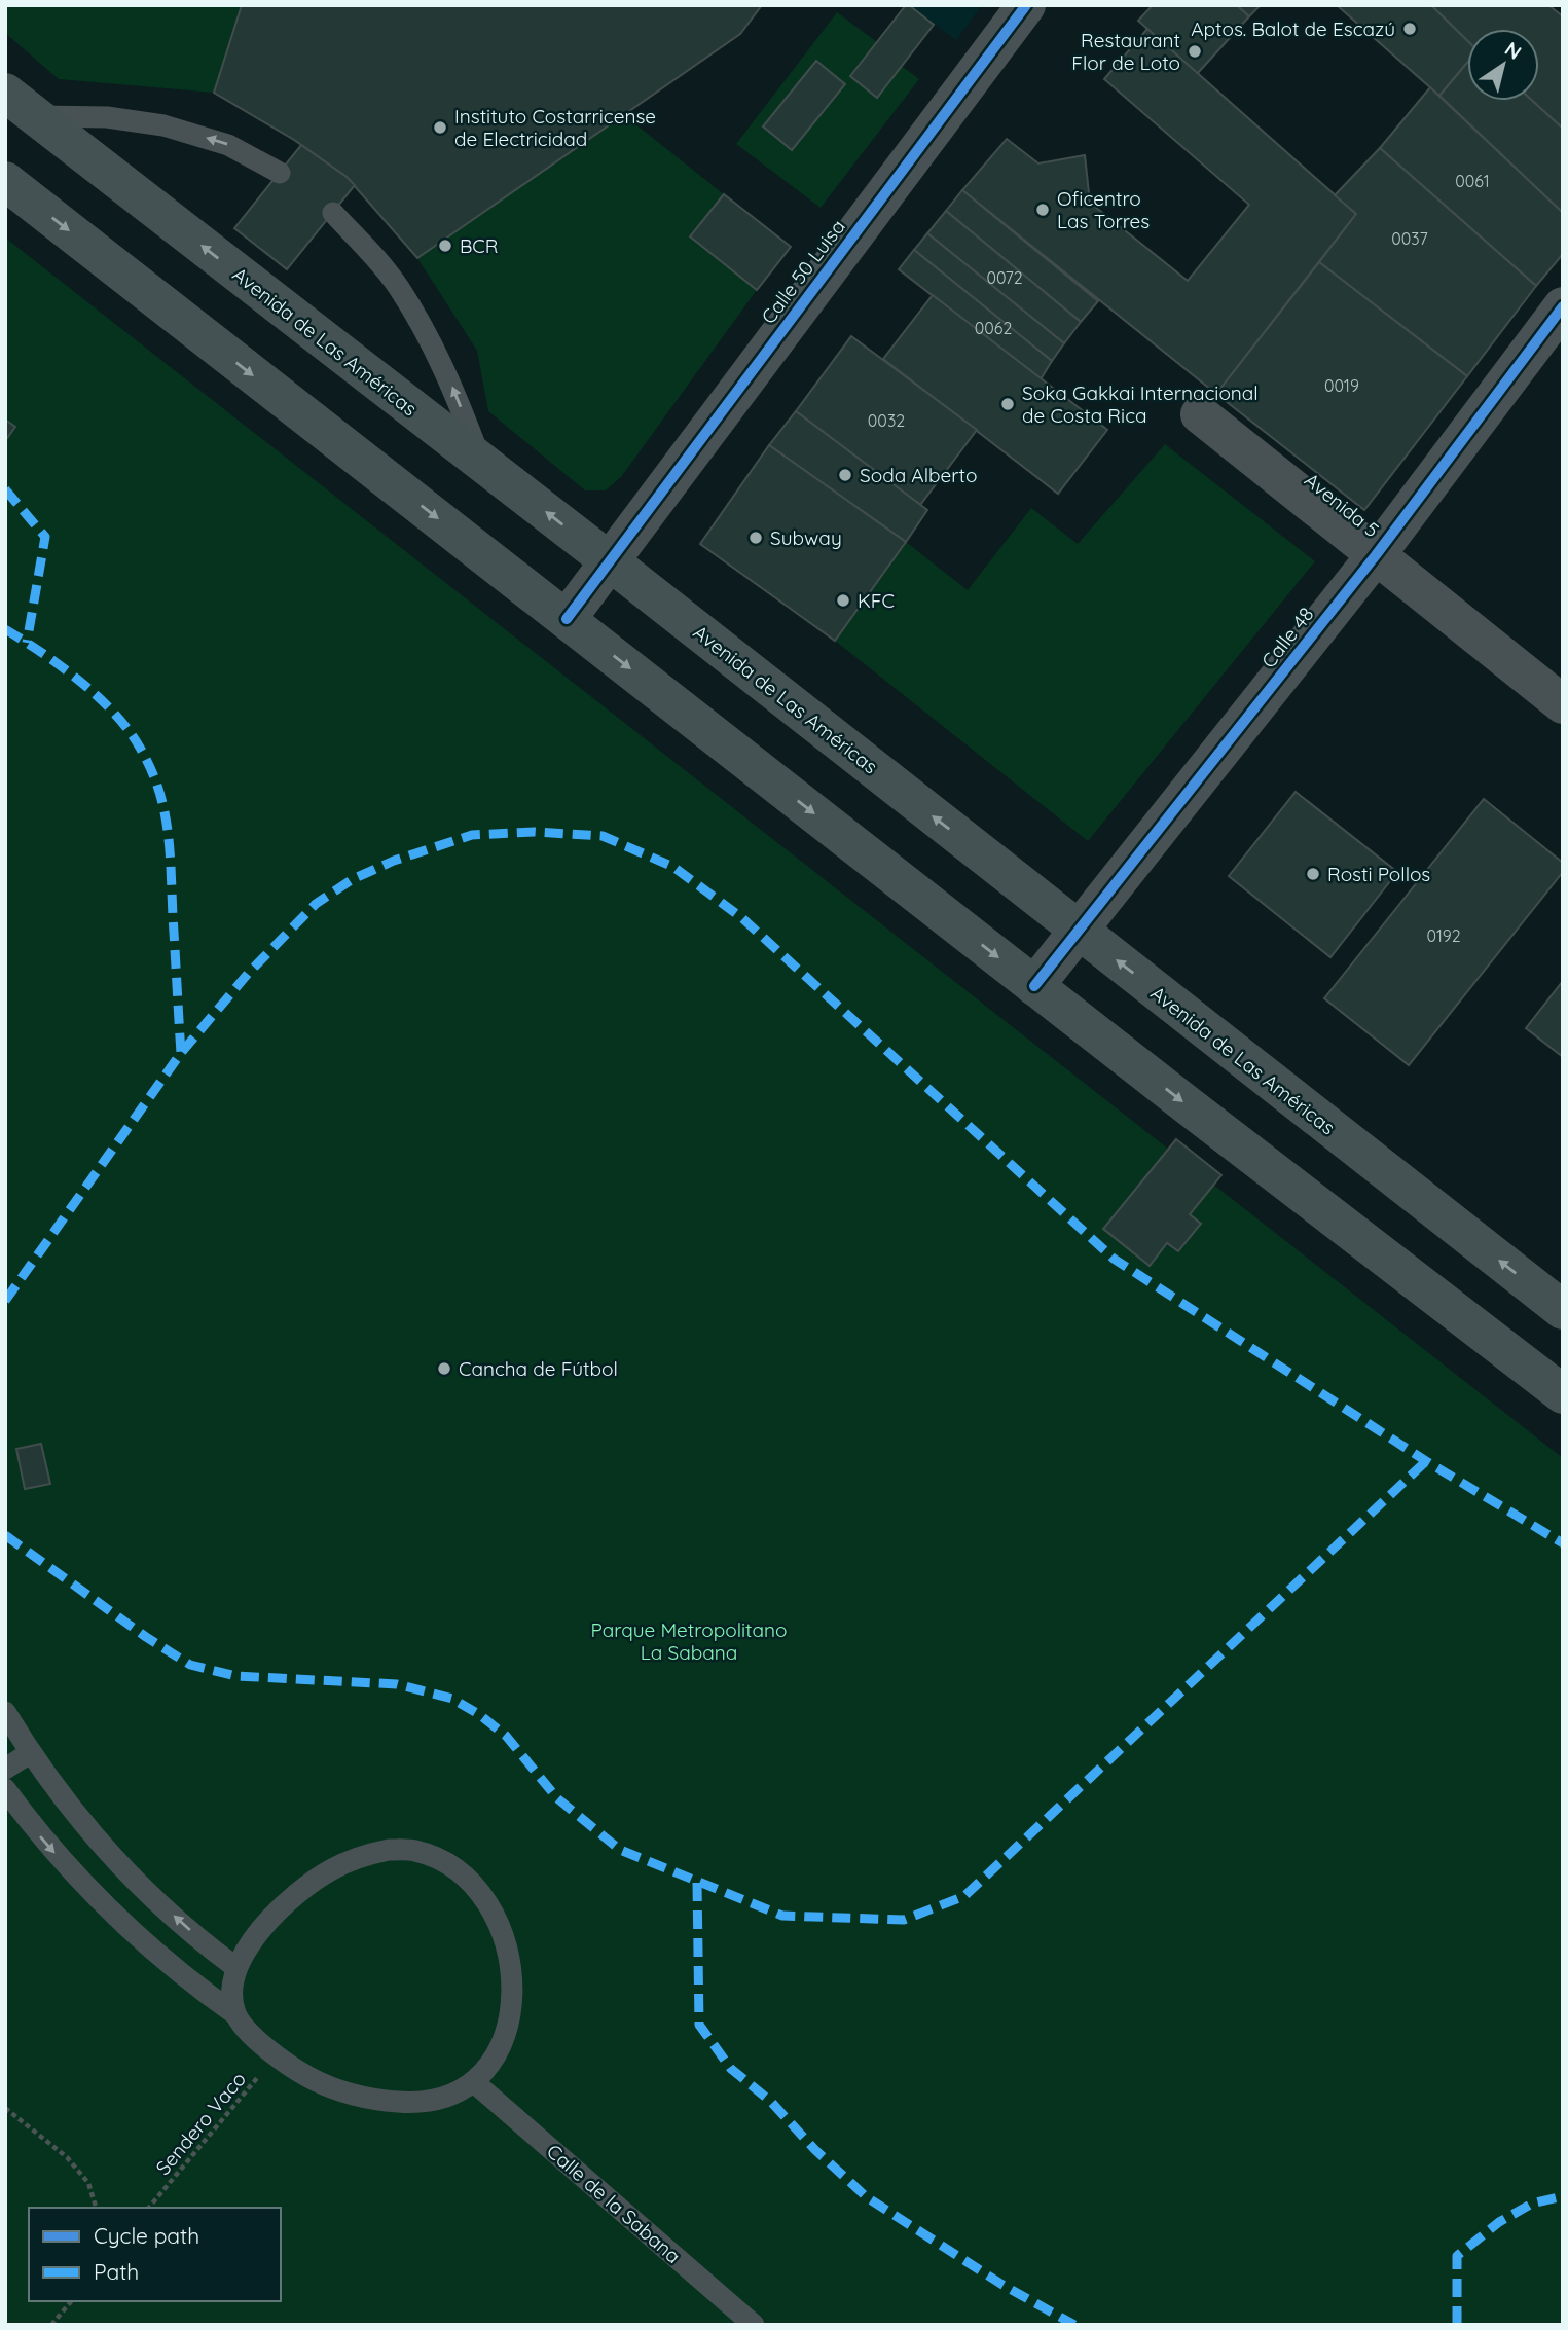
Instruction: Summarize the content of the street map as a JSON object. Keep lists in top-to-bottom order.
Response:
{
  "streets": {
    "main road": ["Avenida de Las Américas"],
    "street": ["Calle 50 Luisa", "Avenida 5", "Calle 48"],
    "lane": ["Calle de la Sabana"],
    "path": ["Sendero Vaco"]
  },
  "crossings": [
    ["Calle 50 Luisa", "Avenida de Las Américas"],
    ["Avenida de Las Américas", "Calle 48"],
    ["Avenida 5", "Calle 48"]
  ],
  "parks": ["Parque Metropolitano La Sabana"],
  "places": [
    "Aptos. Balot de Escazú",
    "Restaurant Flor de Loto",
    "Instituto Costarricense de Electricidad",
    "Oficentro Las Torres",
    "BCR",
    "Soka Gakkai Internacional de Costa Rica",
    "Soda Alberto",
    "Subway",
    "KFC",
    "Rosti Pollos",
    "Cancha de Fútbol"
  ],
  "house_numbers": [
    "0061",
    "0037",
    "0072",
    "0062",
    "0019",
    "0032",
    "0192"
  ],
  "legend": ["Cycle path", "Path"],
  "north": "top right"
}
